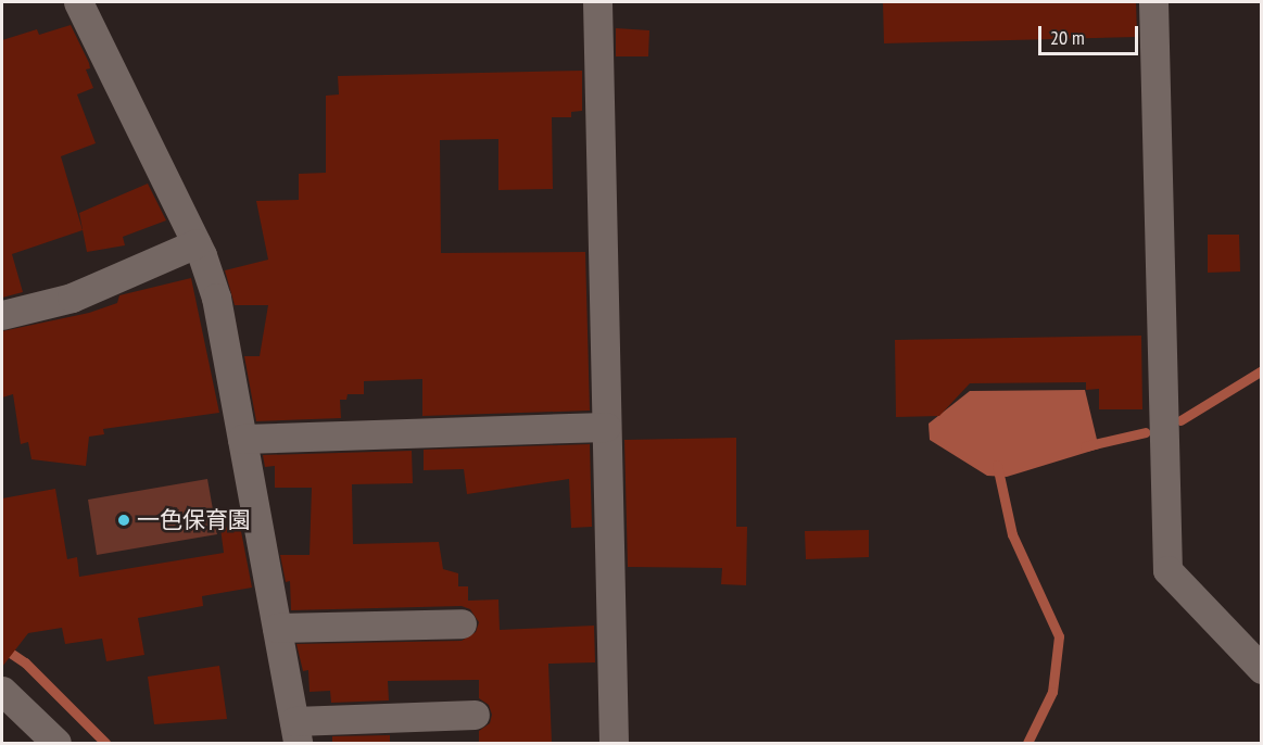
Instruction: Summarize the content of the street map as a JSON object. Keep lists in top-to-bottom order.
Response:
{
  "places": ["一色保育園"],
  "scale_bar": "20 m"
}
